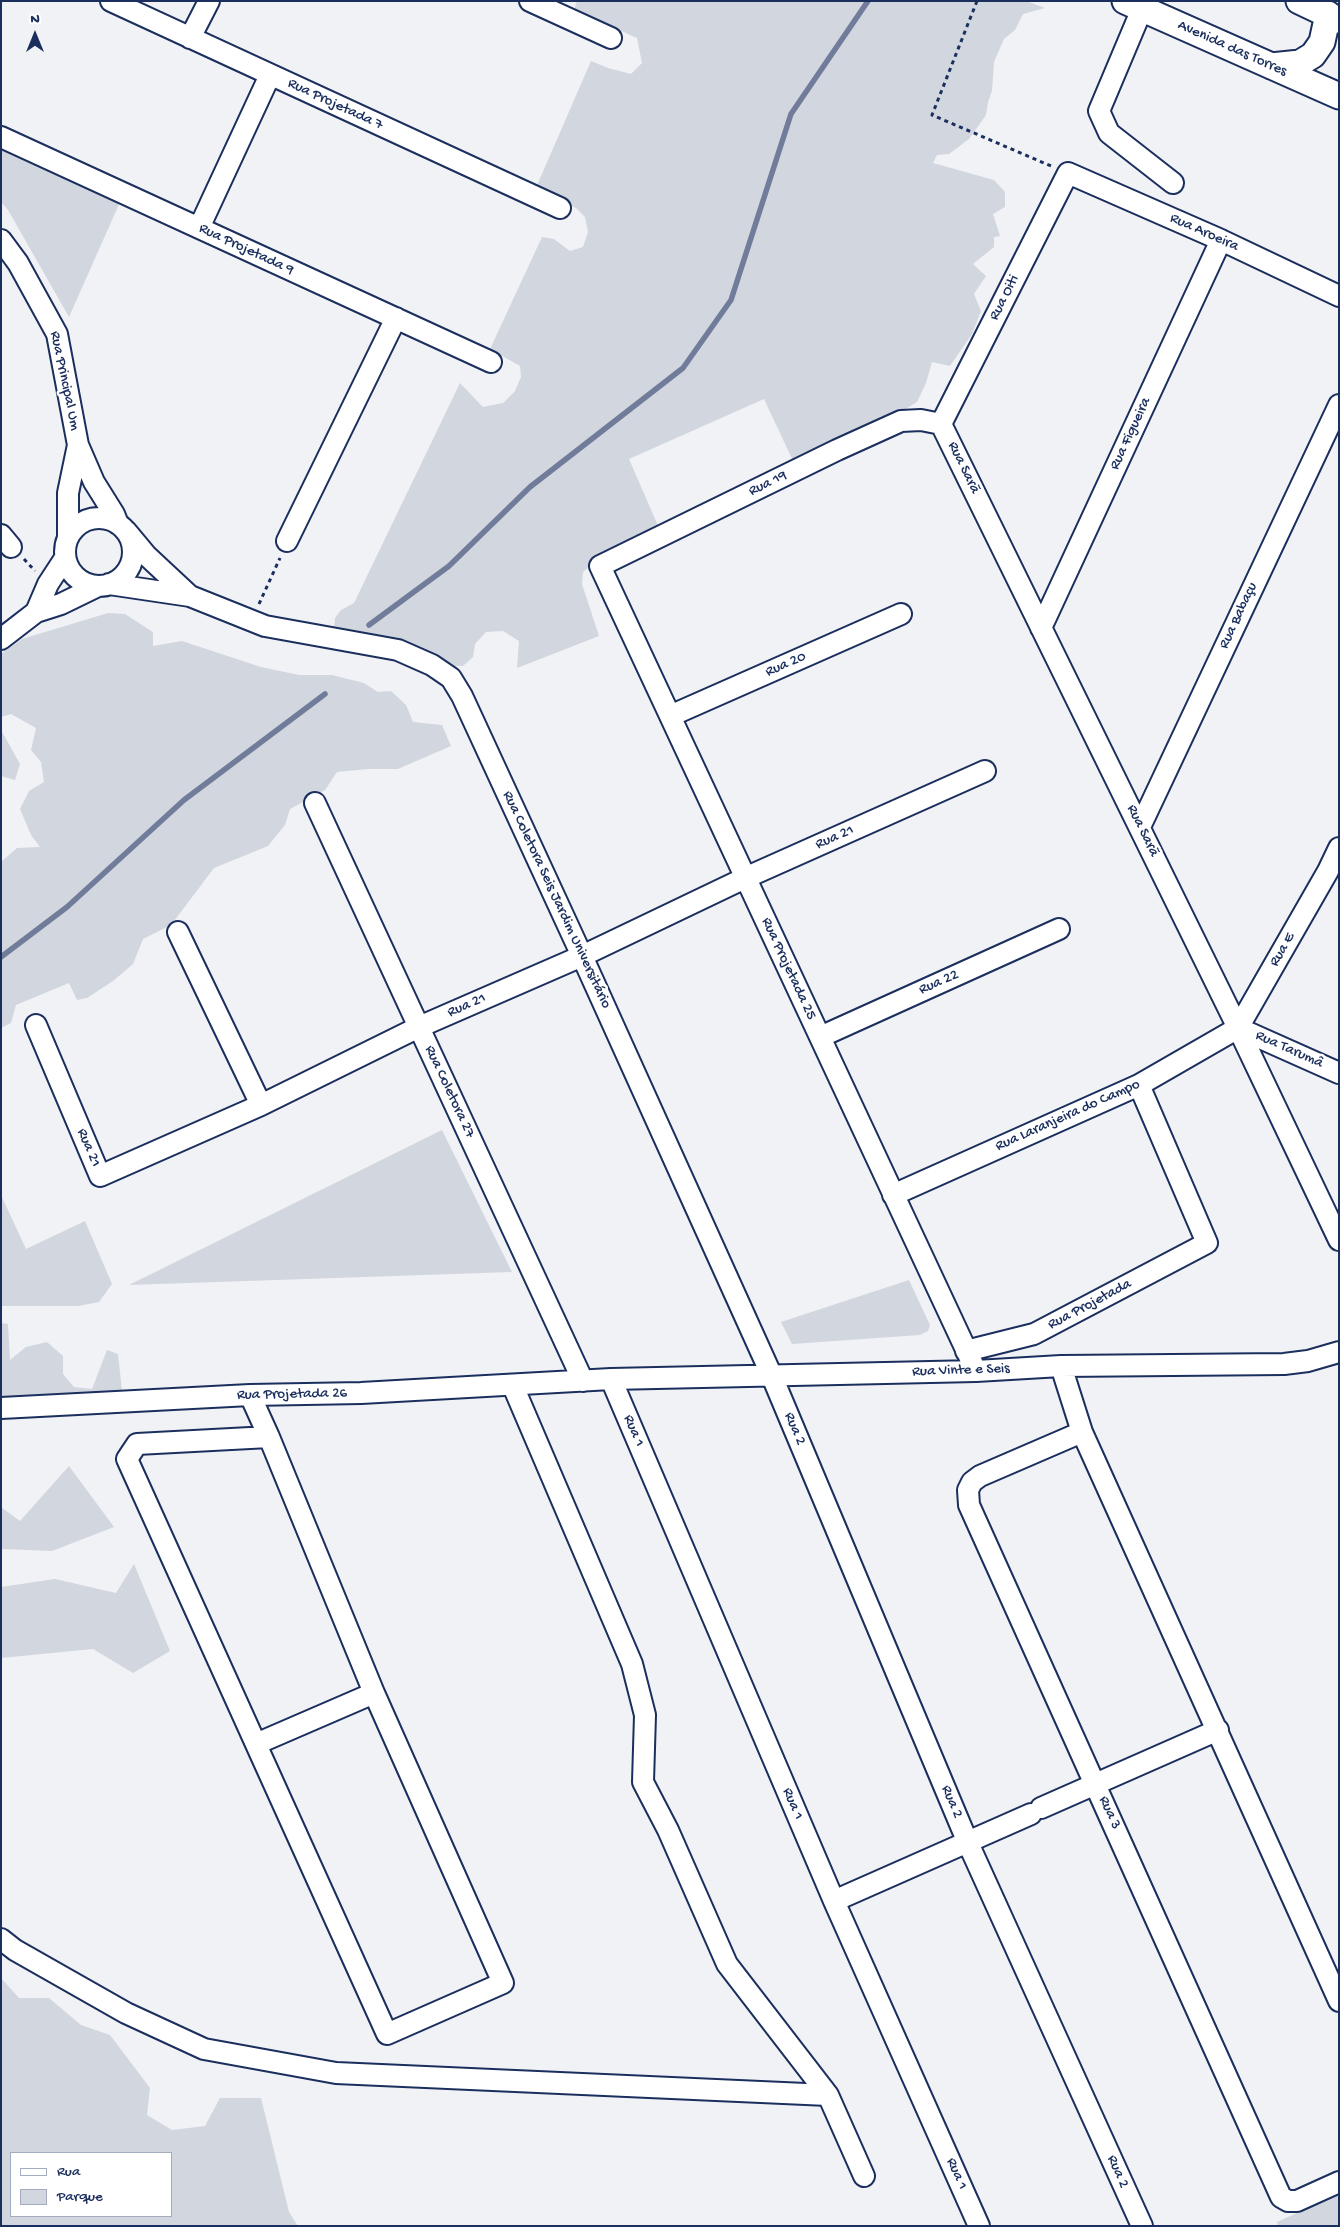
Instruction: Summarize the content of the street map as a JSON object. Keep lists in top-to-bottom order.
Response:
{
  "streets": {
    "main road": ["Avenida das Torres"],
    "street": [
      "Rua Projetada 7",
      "Rua Aroeira",
      "Rua Projetada 9",
      "Rua Oiti",
      "Rua Principal Um",
      "Rua Figueira",
      "Rua Sarã",
      "Rua 19",
      "Rua Babaçu",
      "Rua 20",
      "Rua 21",
      "Rua Coletora Seis Jardim Universitário",
      "Rua E",
      "Rua Projetada 25",
      "Rua 22",
      "Rua Tarumâ",
      "Rua Coletora 27",
      "Rua Laranjeira do Campo",
      "Rua Projetada",
      "Rua Vinte e Seis",
      "Rua Projetada 26",
      "Rua 2",
      "Rua 1",
      "Rua 3"
    ]
  },
  "crossings": [
    ["Rua Aroeira", "Rua Oiti"],
    ["Rua Aroeira", "Rua Figueira"],
    ["Rua Oiti", "Rua Sarã"],
    ["Rua Oiti", "Rua 19"],
    ["Rua Principal Um", "Rua Coletora Seis Jardim Universitário"],
    ["Rua Figueira", "Rua Sarã"],
    ["Rua Sarã", "Rua 19"],
    ["Rua Sarã", "Rua Babaçu"],
    ["Rua Sarã", "Rua E"],
    ["Rua Sarã", "Rua Tarumâ"],
    ["Rua Sarã", "Rua Laranjeira do Campo"],
    ["Rua 19", "Rua Projetada 25"],
    ["Rua 20", "Rua Projetada 25"],
    ["Rua 21", "Rua Coletora Seis Jardim Universitário"],
    ["Rua 21", "Rua Projetada 25"],
    ["Rua 21", "Rua Coletora 27"],
    ["Rua Coletora Seis Jardim Universitário", "Rua Vinte e Seis"],
    ["Rua Coletora Seis Jardim Universitário", "Rua 2"],
    ["Rua E", "Rua Tarumâ"],
    ["Rua E", "Rua Laranjeira do Campo"],
    ["Rua Projetada 25", "Rua 22"],
    ["Rua Projetada 25", "Rua Laranjeira do Campo"],
    ["Rua Projetada 25", "Rua Projetada"],
    ["Rua Projetada 25", "Rua Vinte e Seis"],
    ["Rua Tarumâ", "Rua Laranjeira do Campo"],
    ["Rua Coletora 27", "Rua Vinte e Seis"],
    ["Rua Coletora 27", "Rua Projetada 26"],
    ["Rua Laranjeira do Campo", "Rua Projetada"],
    ["Rua Vinte e Seis", "Rua Projetada 26"],
    ["Rua Vinte e Seis", "Rua 2"],
    ["Rua Vinte e Seis", "Rua 1"]
  ],
  "legend": ["Rua", "Parque"],
  "north": "top"
}
